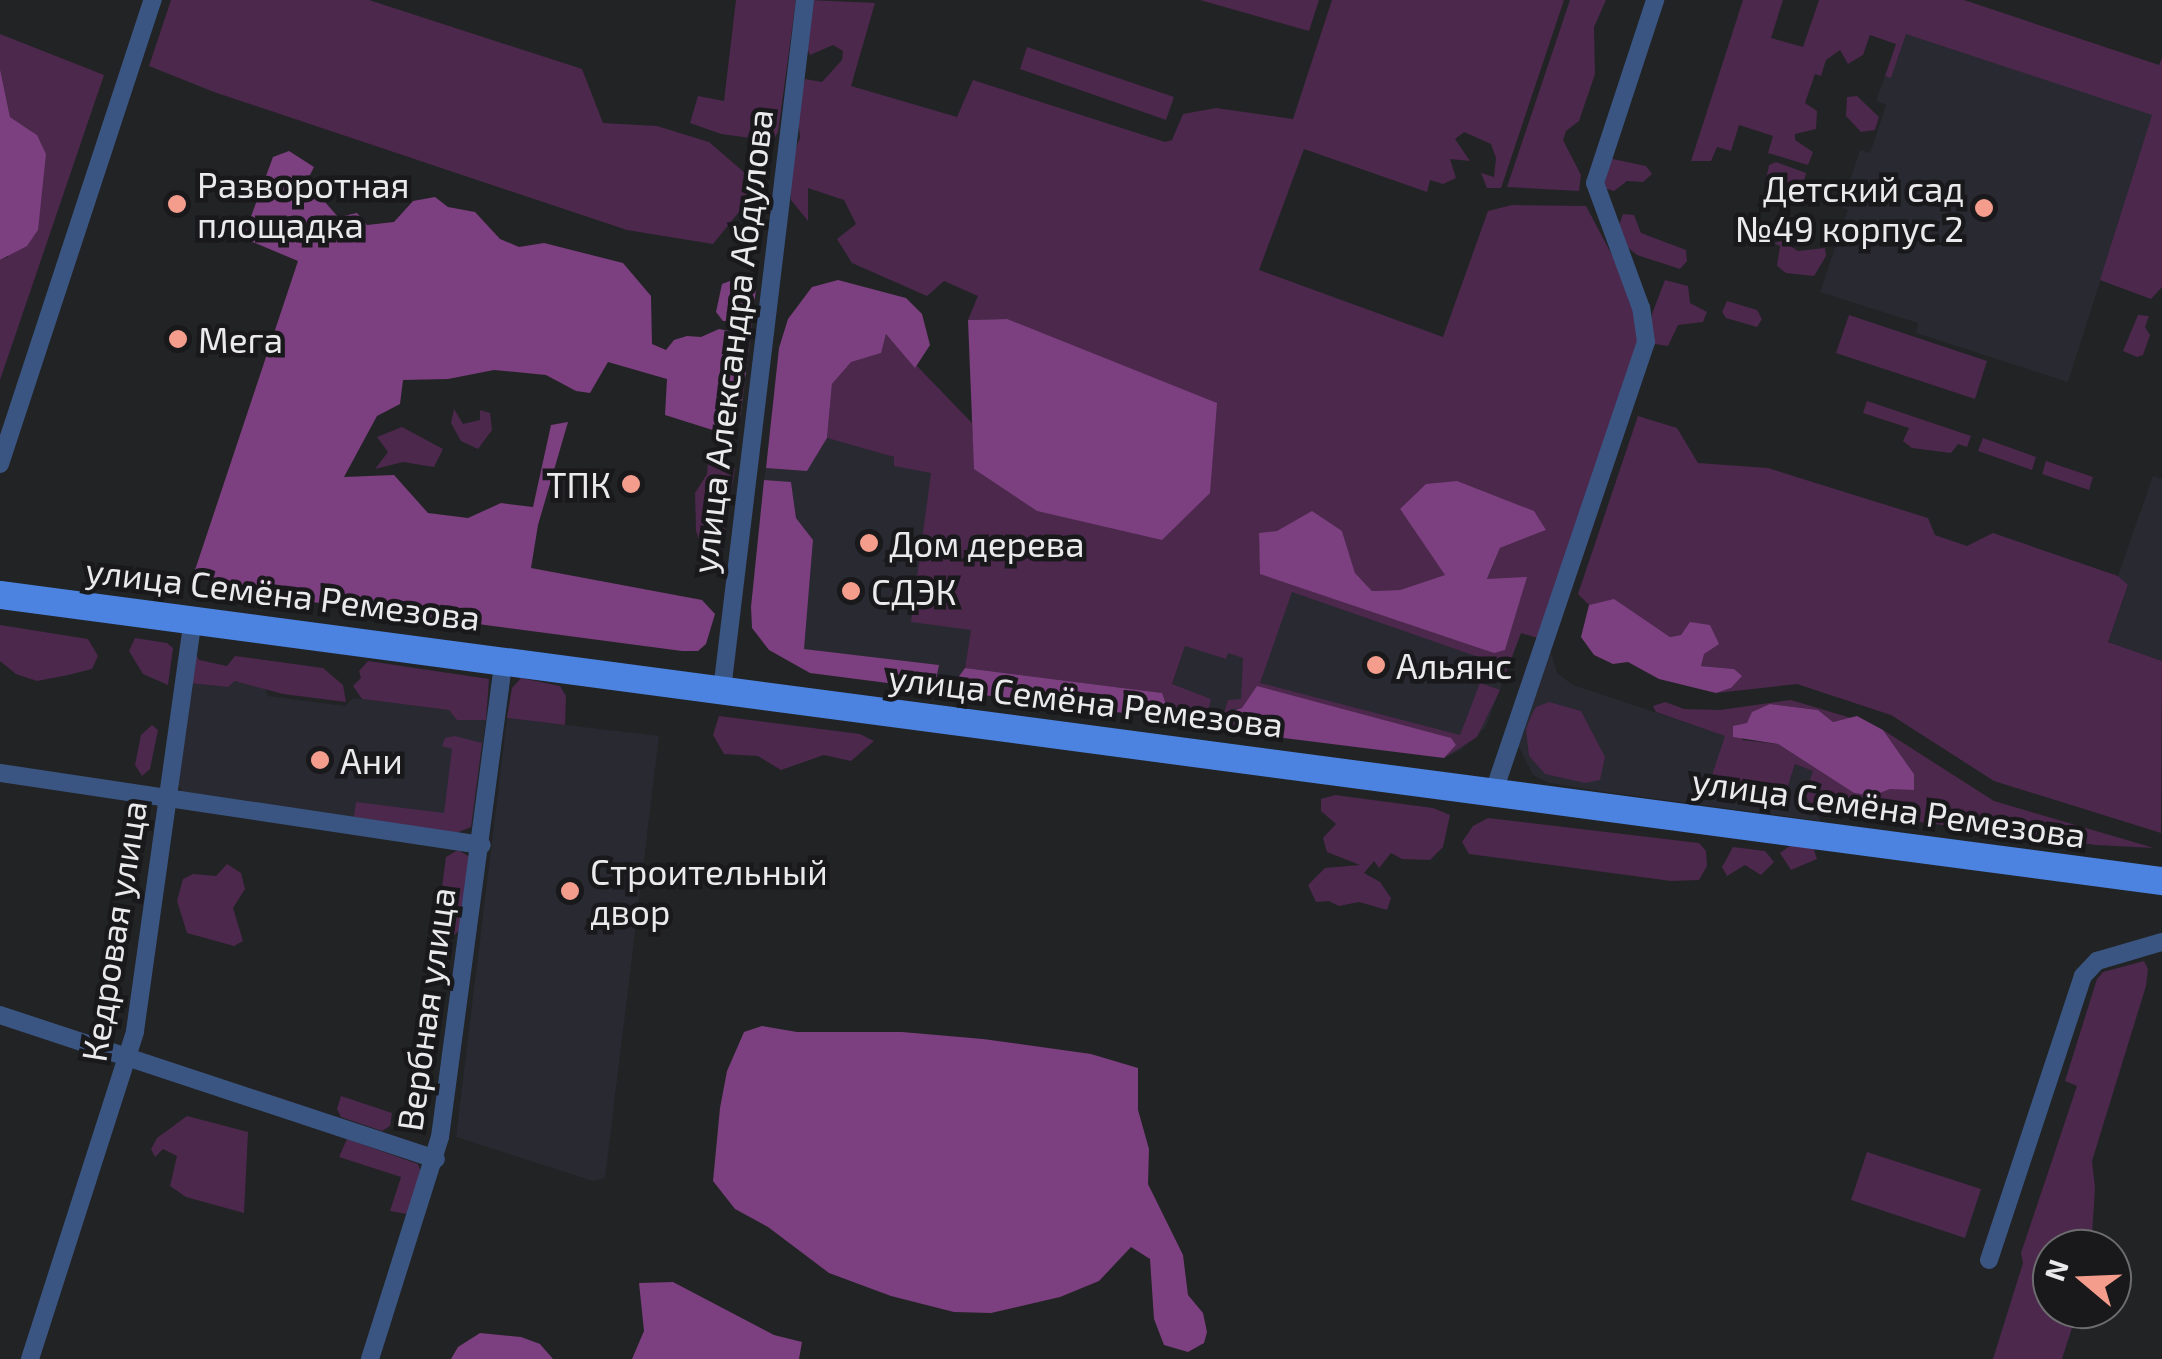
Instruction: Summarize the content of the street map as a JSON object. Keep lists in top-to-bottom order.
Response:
{
  "streets": {
    "main road": ["улица Семёна Ремезова"],
    "street": ["улица Александра Абдулова", "Кедровая улица", "Вербная улица"]
  },
  "crossings": [
    ["улица Александра Абдулова", "улица Семёна Ремезова"],
    ["улица Семёна Ремезова", "Кедровая улица"],
    ["улица Семёна Ремезова", "Вербная улица"]
  ],
  "places": [
    "Разворотная площадка",
    "Детский сад №49 корпус 2",
    "Мега",
    "ТПК",
    "Дом дерева",
    "СДЭК",
    "Альянс",
    "Ани",
    "Строительный двор"
  ],
  "north": "left"
}
